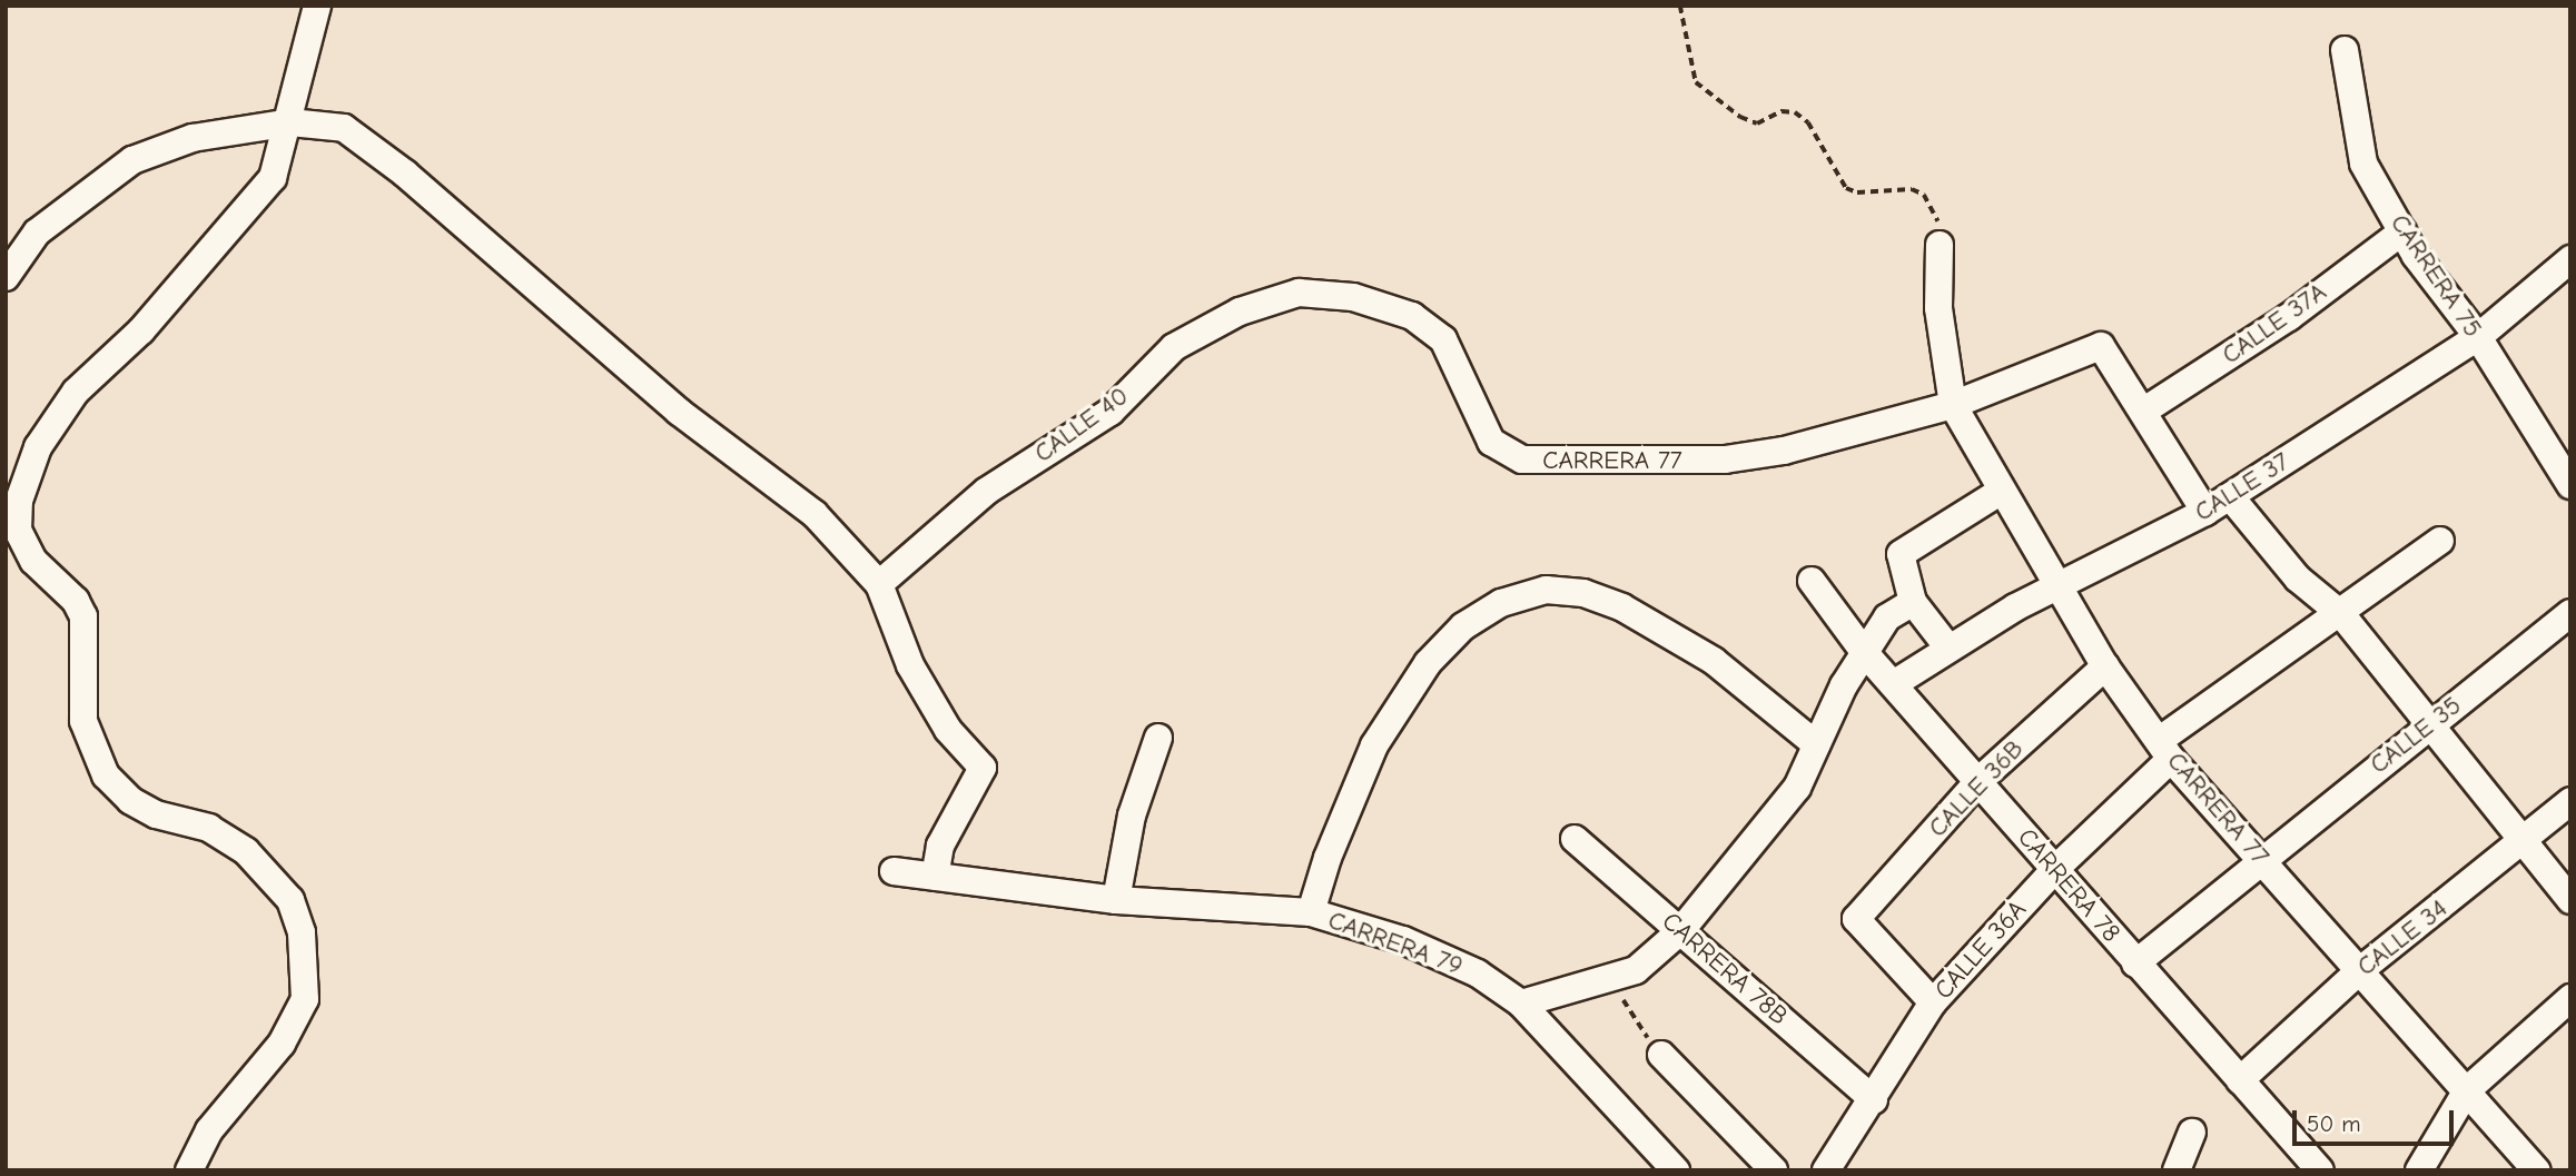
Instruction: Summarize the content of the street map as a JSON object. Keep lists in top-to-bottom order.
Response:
{
  "streets": {
    "street": [
      "CARRERA 75",
      "CALLE 37A",
      "CALLE 40",
      "CARRERA 77",
      "CALLE 37",
      "CALLE 35",
      "CALLE 36B",
      "CARRERA 78",
      "CALLE 34",
      "CARRERA 79",
      "CALLE 36A",
      "CARRERA 78B"
    ]
  },
  "crossings": [
    ["CARRERA 75", "CALLE 37A"],
    ["CARRERA 75", "CALLE 37"],
    ["CALLE 40", "CARRERA 77"],
    ["CARRERA 77", "CALLE 37"],
    ["CARRERA 77", "CALLE 35"],
    ["CARRERA 77", "CALLE 36B"],
    ["CARRERA 77", "CALLE 34"],
    ["CARRERA 77", "CALLE 36A"],
    ["CALLE 37", "CARRERA 78"],
    ["CALLE 35", "CARRERA 78"],
    ["CALLE 36B", "CARRERA 78"],
    ["CALLE 36B", "CALLE 36A"],
    ["CARRERA 78", "CALLE 34"],
    ["CARRERA 78", "CALLE 36A"],
    ["CALLE 36A", "CARRERA 78B"]
  ],
  "scale_bar": "50 m"
}
